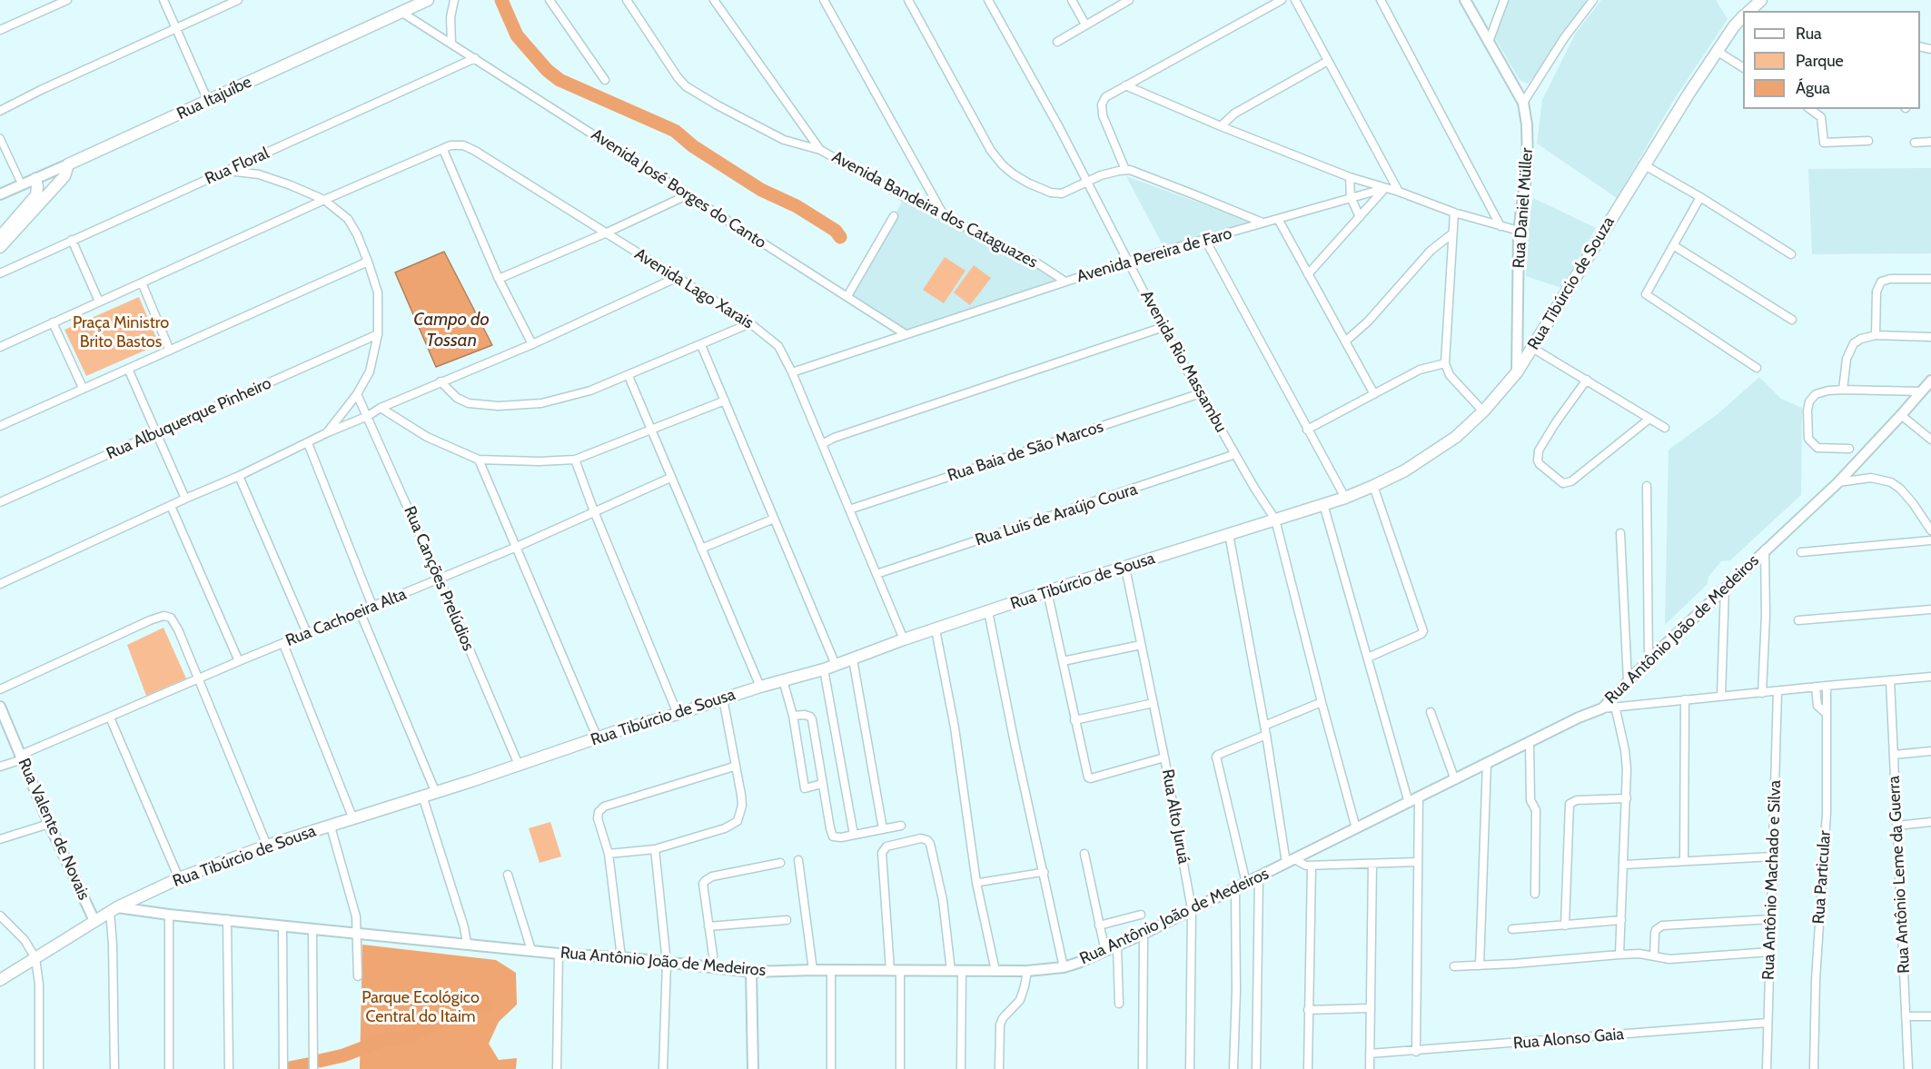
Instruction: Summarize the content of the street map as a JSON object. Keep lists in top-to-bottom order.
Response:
{
  "streets": {
    "main road": ["Rua Itajuíbe", "Rua Tibúrcio de Souza", "Rua Tibúrcio de Sousa"],
    "street": [
      "Rua Floral",
      "Avenida José Borges do Canto",
      "Rua Daniel Müller",
      "Avenida Bandeira dos Cataguazes",
      "Avenida Pereira de Faro",
      "Avenida Lago Xarais",
      "Avenida Rio Massambu",
      "Rua Albuquerque Pinheiro",
      "Rua Baia de São Marcos",
      "Rua Luis de Araújo Coura",
      "Rua Canções Prelúdios",
      "Rua Cachoeira Alta",
      "Rua Antônio João de Medeiros",
      "Rua Alto Juruá",
      "Rua Valente de Novais",
      "Rua Antônio Leme da Guerra",
      "Rua Particular",
      "Rua Antônio Machado e Silva",
      "Rua Alonso Gaia"
    ]
  },
  "crossings": [
    ["Rua Itajuíbe", "Avenida José Borges do Canto"],
    ["Rua Floral", "Avenida José Borges do Canto"],
    ["Avenida José Borges do Canto", "Avenida Pereira de Faro"],
    ["Rua Daniel Müller", "Rua Tibúrcio de Souza"],
    ["Avenida Bandeira dos Cataguazes", "Avenida Pereira de Faro"],
    ["Avenida Pereira de Faro", "Avenida Lago Xarais"],
    ["Avenida Pereira de Faro", "Avenida Rio Massambu"],
    ["Rua Tibúrcio de Souza", "Rua Tibúrcio de Sousa"],
    ["Avenida Lago Xarais", "Rua Baia de São Marcos"],
    ["Avenida Lago Xarais", "Rua Luis de Araújo Coura"],
    ["Avenida Lago Xarais", "Rua Tibúrcio de Sousa"],
    ["Avenida Rio Massambu", "Rua Baia de São Marcos"],
    ["Avenida Rio Massambu", "Rua Luis de Araújo Coura"],
    ["Avenida Rio Massambu", "Rua Tibúrcio de Sousa"],
    ["Avenida Rio Massambu", "Rua Antônio João de Medeiros"],
    ["Rua Canções Prelúdios", "Rua Tibúrcio de Sousa"],
    ["Rua Canções Prelúdios", "Rua Cachoeira Alta"],
    ["Rua Tibúrcio de Sousa", "Rua Antônio João de Medeiros"],
    ["Rua Tibúrcio de Sousa", "Rua Alto Juruá"],
    ["Rua Tibúrcio de Sousa", "Rua Valente de Novais"],
    ["Rua Cachoeira Alta", "Rua Valente de Novais"],
    ["Rua Antônio João de Medeiros", "Rua Alto Juruá"],
    ["Rua Antônio Machado e Silva", "Rua Alonso Gaia"]
  ],
  "water": ["Campo do Tossan"],
  "parks": ["Praça Ministro Brito Bastos", "Parque Ecológico Central do Itaim"],
  "legend": ["Rua", "Parque", "Água"]
}
